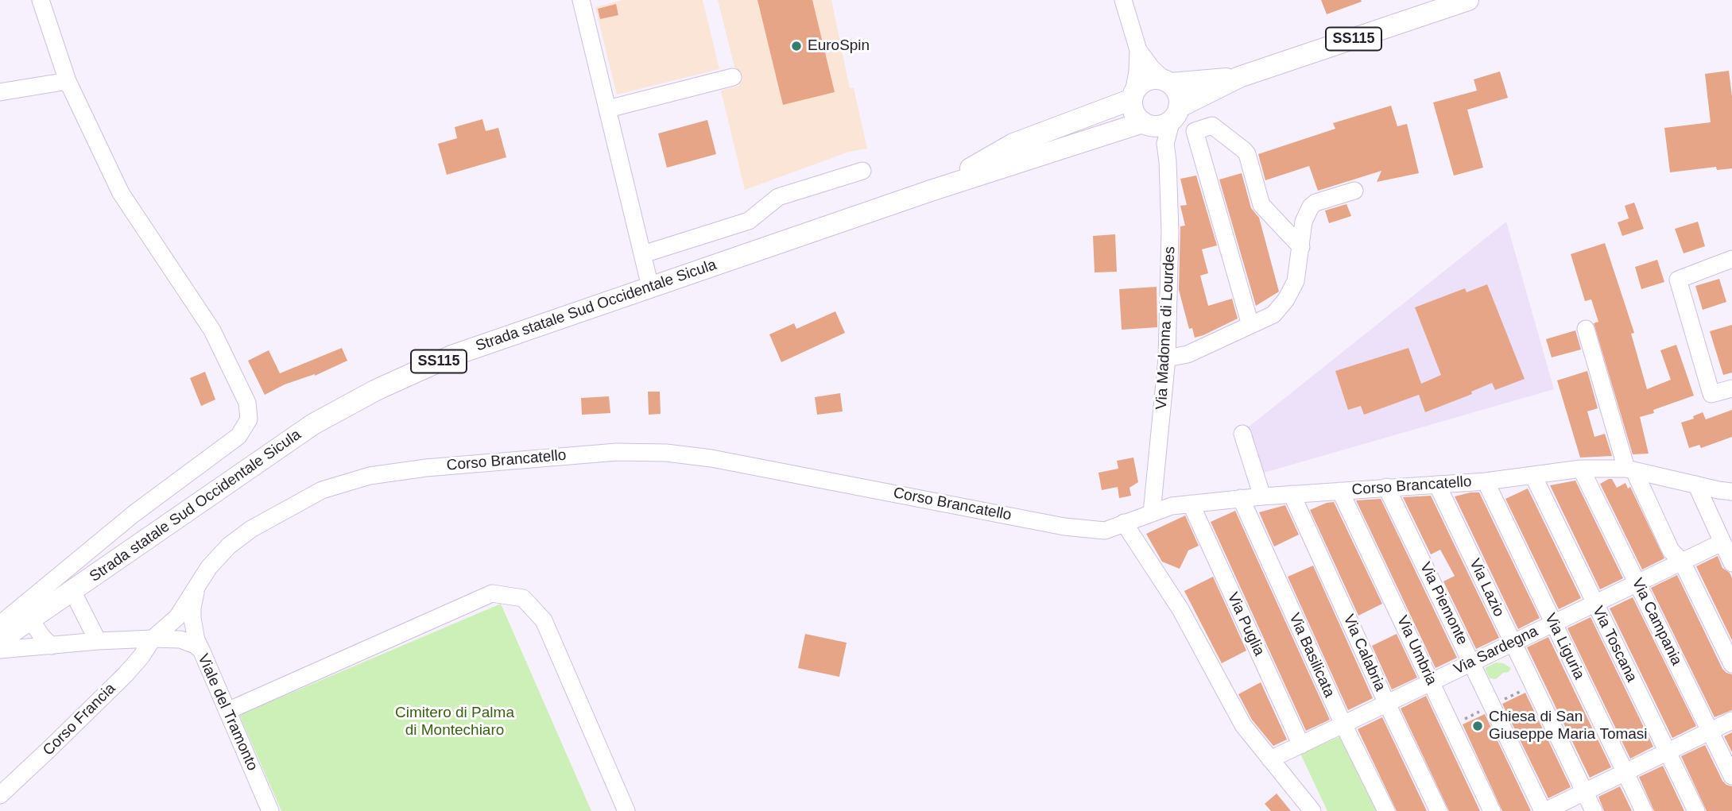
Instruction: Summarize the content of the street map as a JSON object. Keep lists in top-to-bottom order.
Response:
{
  "streets": {
    "main road": ["SS115", "Strada statale Sud Occidentale Sicula"],
    "street": [
      "Via Madonna di Lourdes",
      "Corso Brancatello",
      "Via Lazio",
      "Via Piemonte",
      "Via Campania",
      "Via Puglia",
      "Via Toscana",
      "Via Liguria",
      "Via Umbria",
      "Via Sardegna",
      "Via Calabria",
      "Via Basilicata",
      "Viale del Tramonto",
      "Corso Francia"
    ]
  },
  "crossings": [
    ["Strada statale Sud Occidentale Sicula", "Via Madonna di Lourdes"],
    ["Via Madonna di Lourdes", "Corso Brancatello"],
    ["Corso Brancatello", "Via Lazio"],
    ["Corso Brancatello", "Via Piemonte"],
    ["Corso Brancatello", "Via Campania"],
    ["Corso Brancatello", "Via Puglia"],
    ["Corso Brancatello", "Via Toscana"],
    ["Corso Brancatello", "Via Liguria"],
    ["Corso Brancatello", "Via Umbria"],
    ["Corso Brancatello", "Via Calabria"],
    ["Corso Brancatello", "Via Basilicata"],
    ["Corso Brancatello", "Viale del Tramonto"],
    ["Corso Brancatello", "Corso Francia"],
    ["Via Lazio", "Via Sardegna"],
    ["Via Piemonte", "Via Sardegna"],
    ["Via Campania", "Via Sardegna"],
    ["Via Puglia", "Via Sardegna"],
    ["Via Toscana", "Via Sardegna"],
    ["Via Liguria", "Via Sardegna"],
    ["Via Umbria", "Via Sardegna"],
    ["Via Sardegna", "Via Calabria"],
    ["Via Sardegna", "Via Basilicata"],
    ["Viale del Tramonto", "Corso Francia"]
  ],
  "parks": ["Cimitero di Palma di Montechiaro"],
  "places": ["EuroSpin", "Chiesa di San Giuseppe Maria Tomasi"]
}
